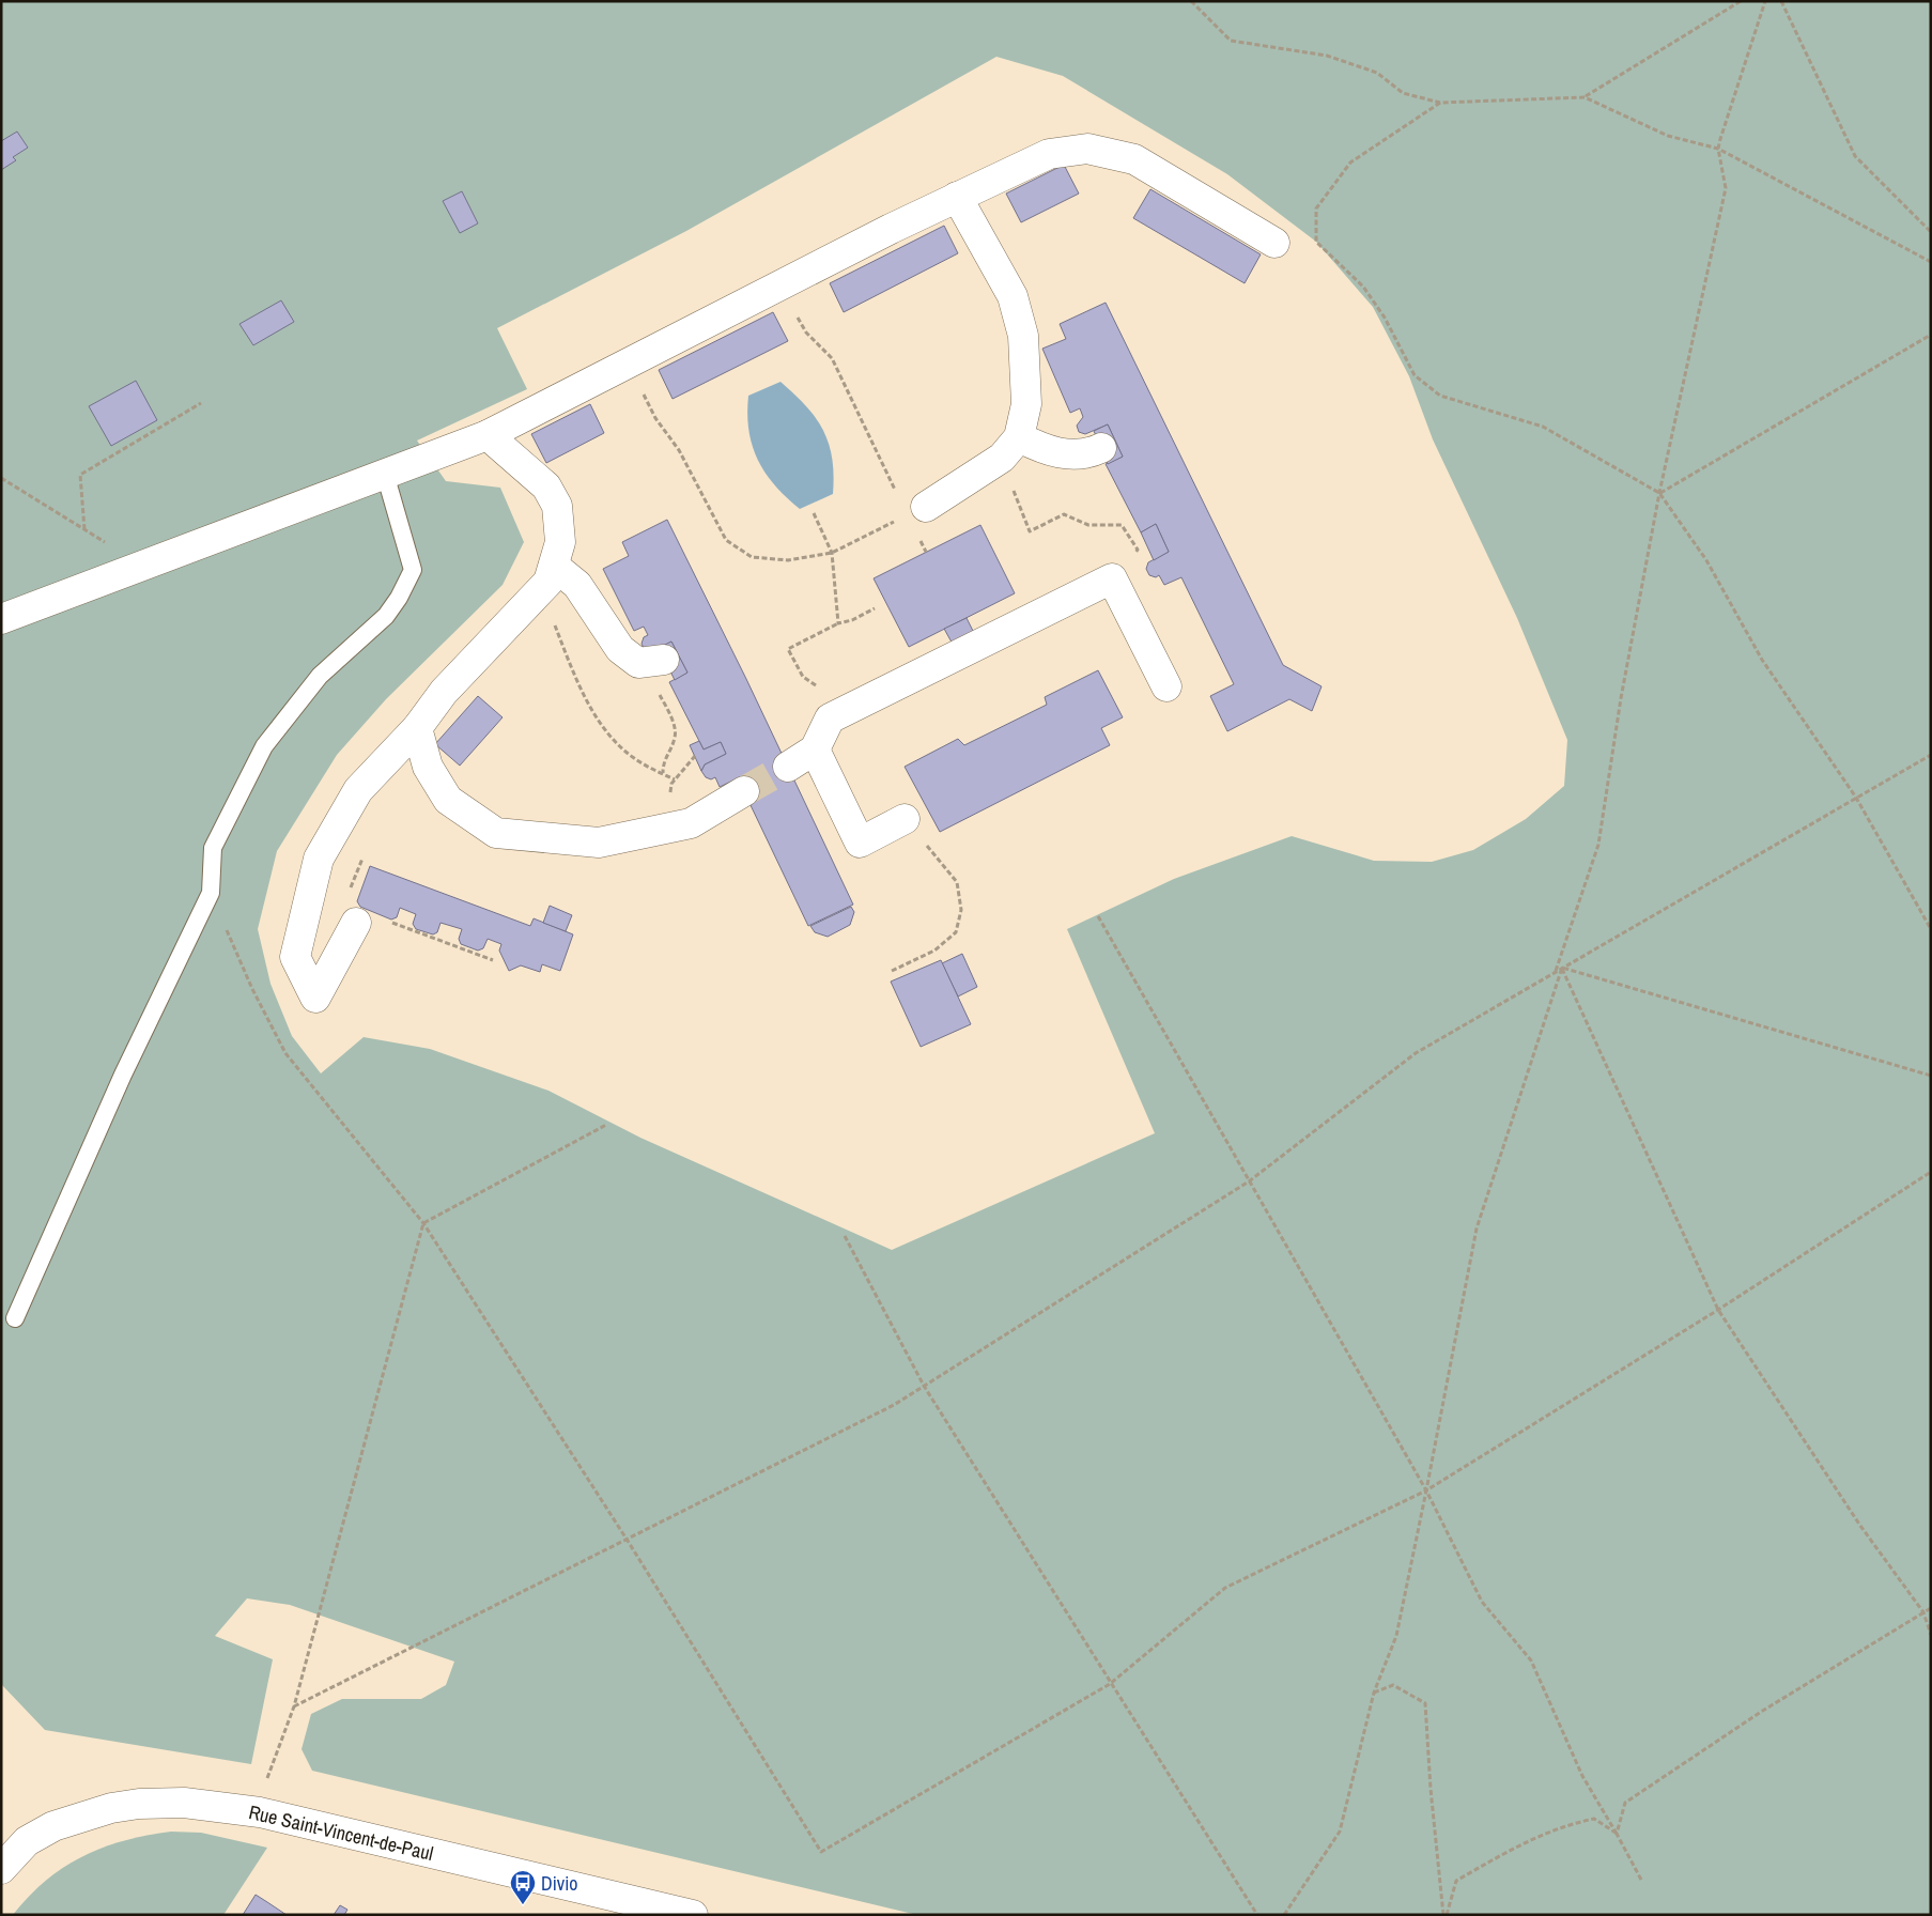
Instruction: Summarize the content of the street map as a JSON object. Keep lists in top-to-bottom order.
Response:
{
  "streets": {
    "street": ["Rue Saint-Vincent-de-Paul"]
  },
  "places": {
    "bus stop": ["Divio"]
  }
}
